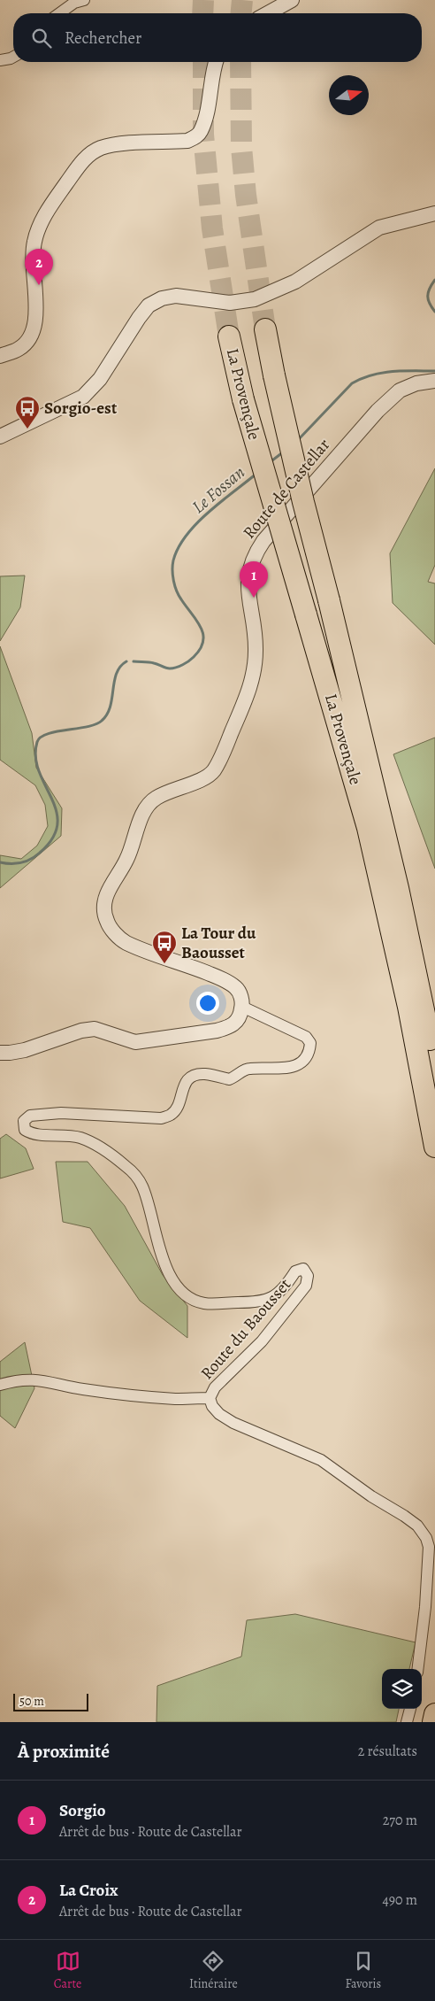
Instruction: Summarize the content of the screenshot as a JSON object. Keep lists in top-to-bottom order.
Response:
{
  "streets": {
    "highway": ["La Provençale"],
    "street": ["Route de Castellar", "Route du Baousset"]
  },
  "crossings": [
    ["Route de Castellar", "Route du Baousset"]
  ],
  "water": ["Le Fossan"],
  "places": {
    "bus stop": ["Sorgio-est", "La Tour du Baousset"]
  },
  "scale_bar": "50 m",
  "north": "right",
  "page": {
    "search": "Rechercher",
    "pins": ["2", "1"],
    "scale": "50 m",
    "heading": ["À proximité", "2 résultats"],
    "list": [
      {
        "mark": "1",
        "name": "Sorgio",
        "note": "Arrêt de bus · Route de Castellar",
        "value": "270 m"
      },
      {
        "mark": "2",
        "name": "La Croix",
        "note": "Arrêt de bus · Route de Castellar",
        "value": "490 m"
      }
    ],
    "nav": ["Carte", "Itinéraire", "Favoris"]
  }
}
